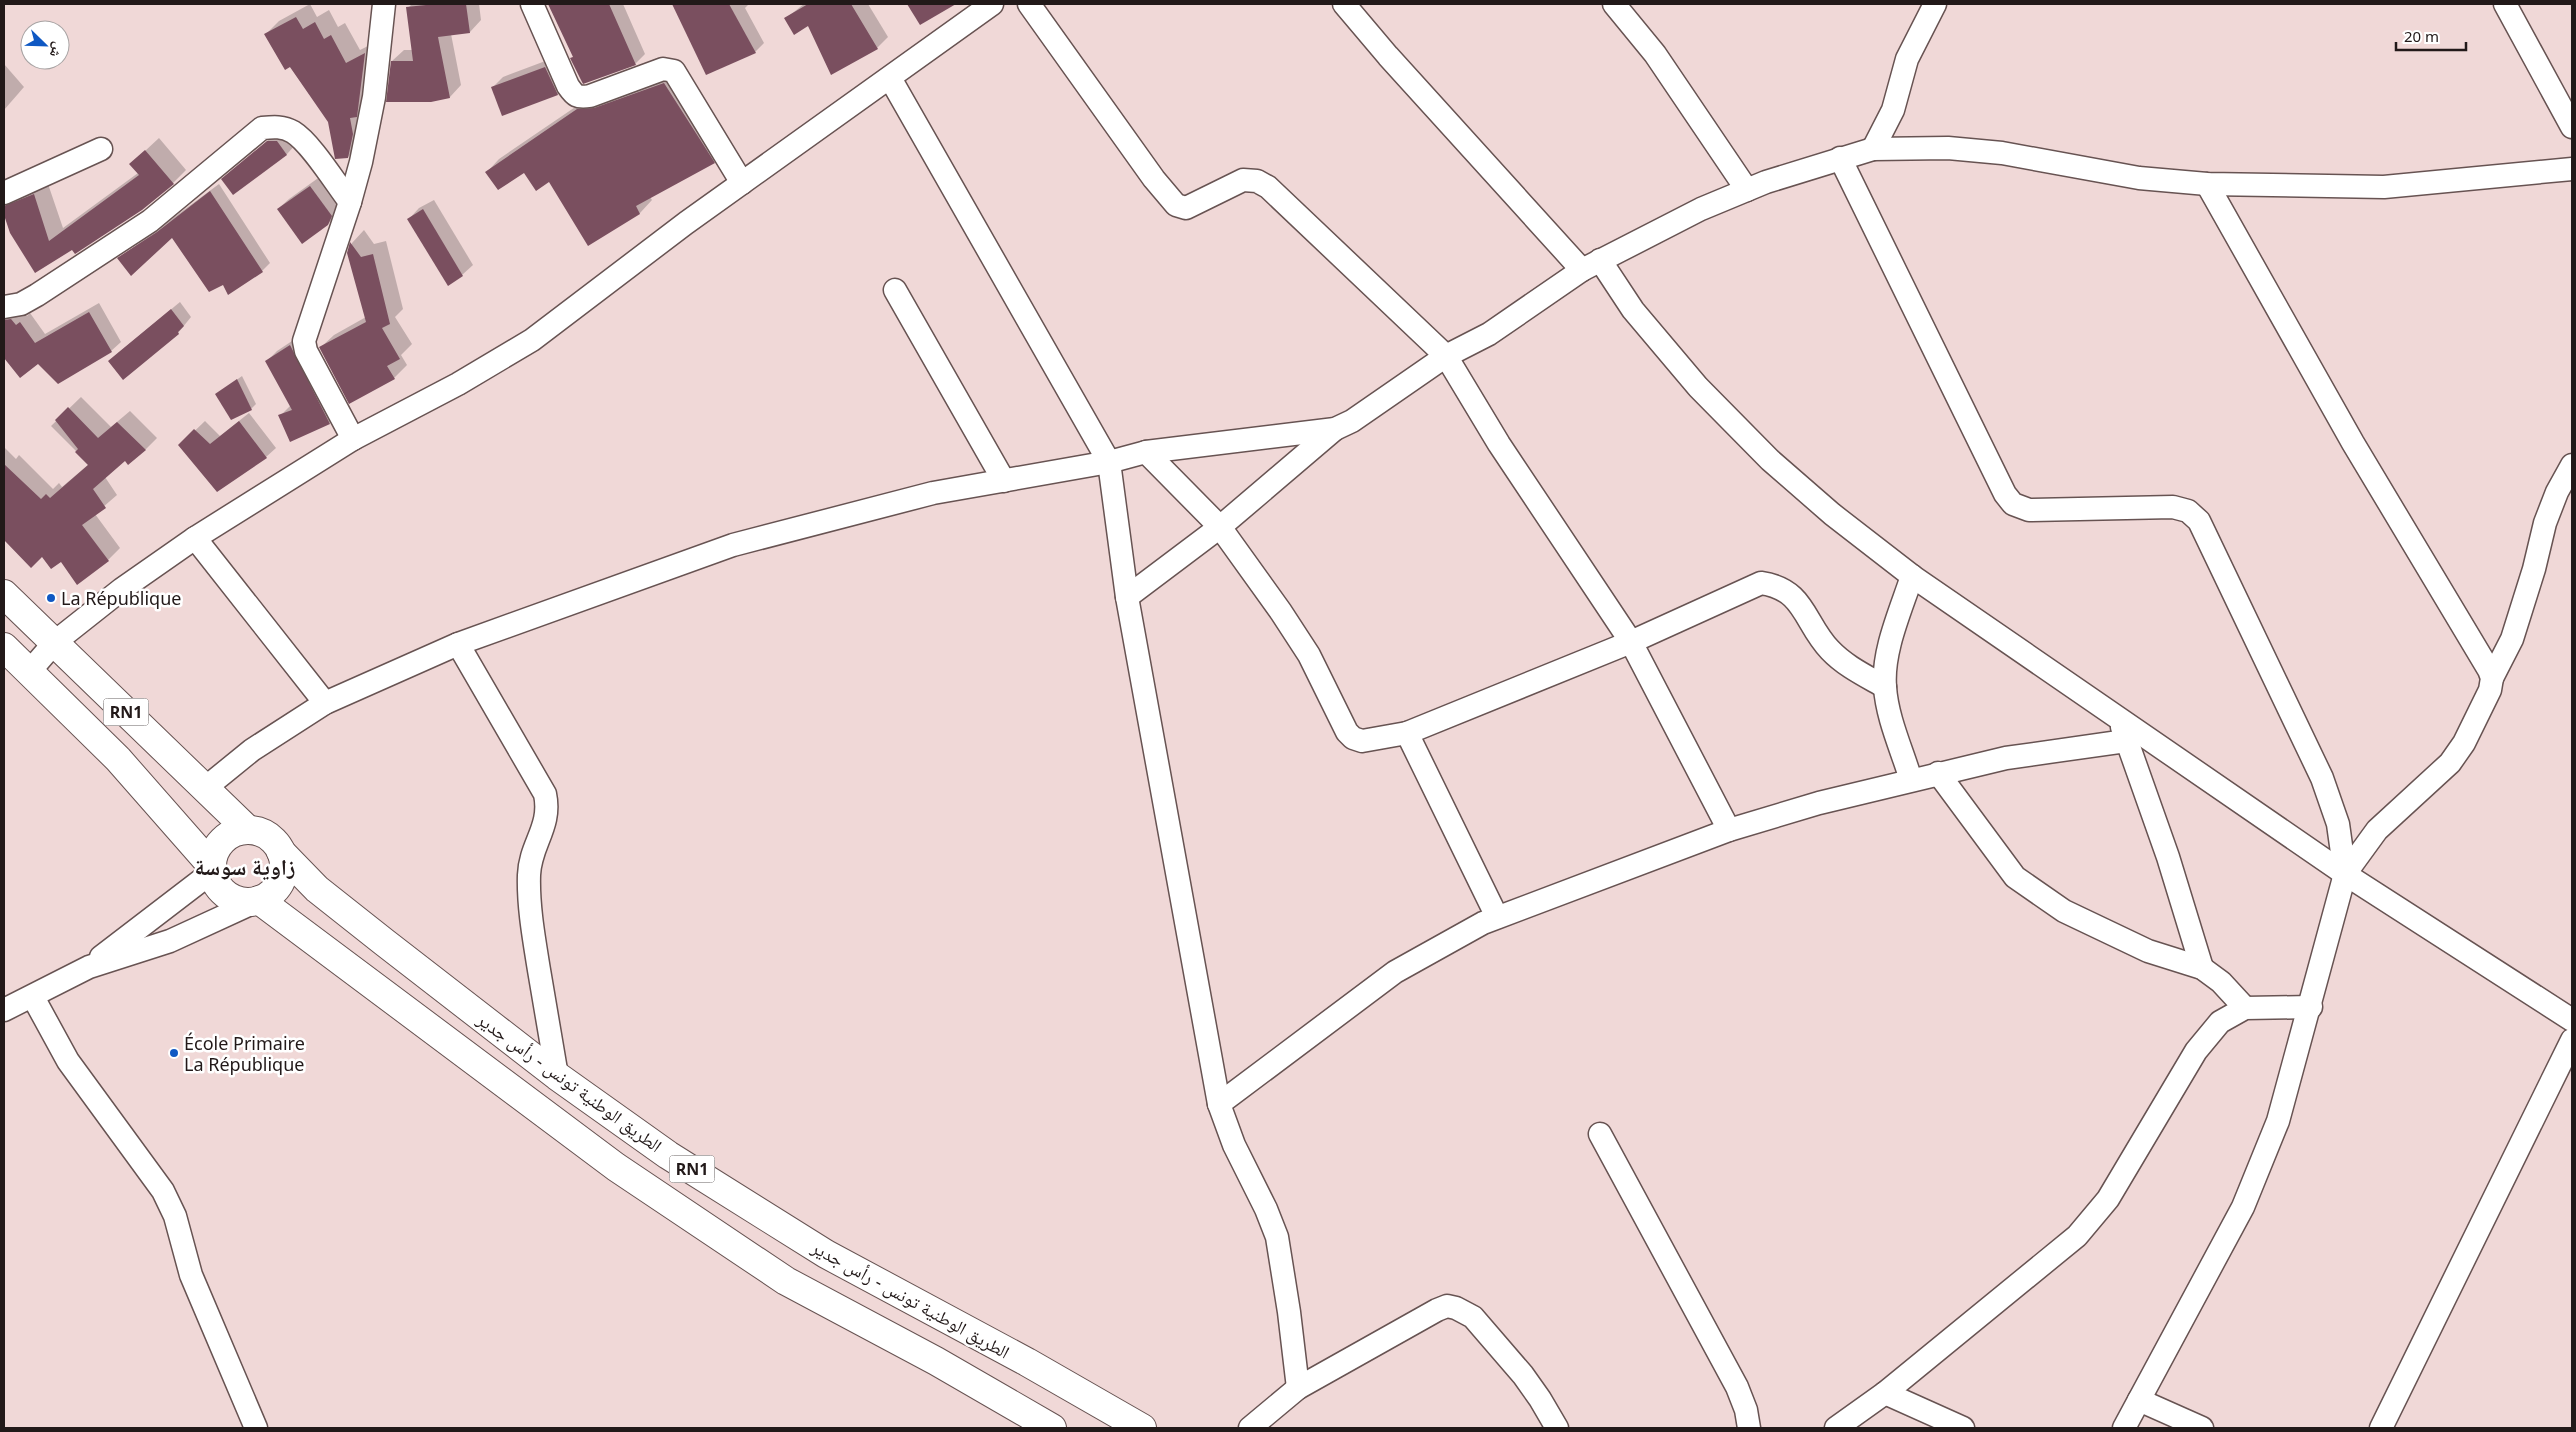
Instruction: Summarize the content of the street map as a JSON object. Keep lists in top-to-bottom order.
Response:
{
  "streets": {
    "highway": ["RN1", "الطريق الوطنية تونس - رأس جدير"]
  },
  "crossings": [
    ["RN1", "الطريق الوطنية تونس - رأس جدير"]
  ],
  "districts": ["زاوية سوسة"],
  "places": ["La République", "École Primaire La République"],
  "scale_bar": "20 m",
  "north": "bottom right"
}
